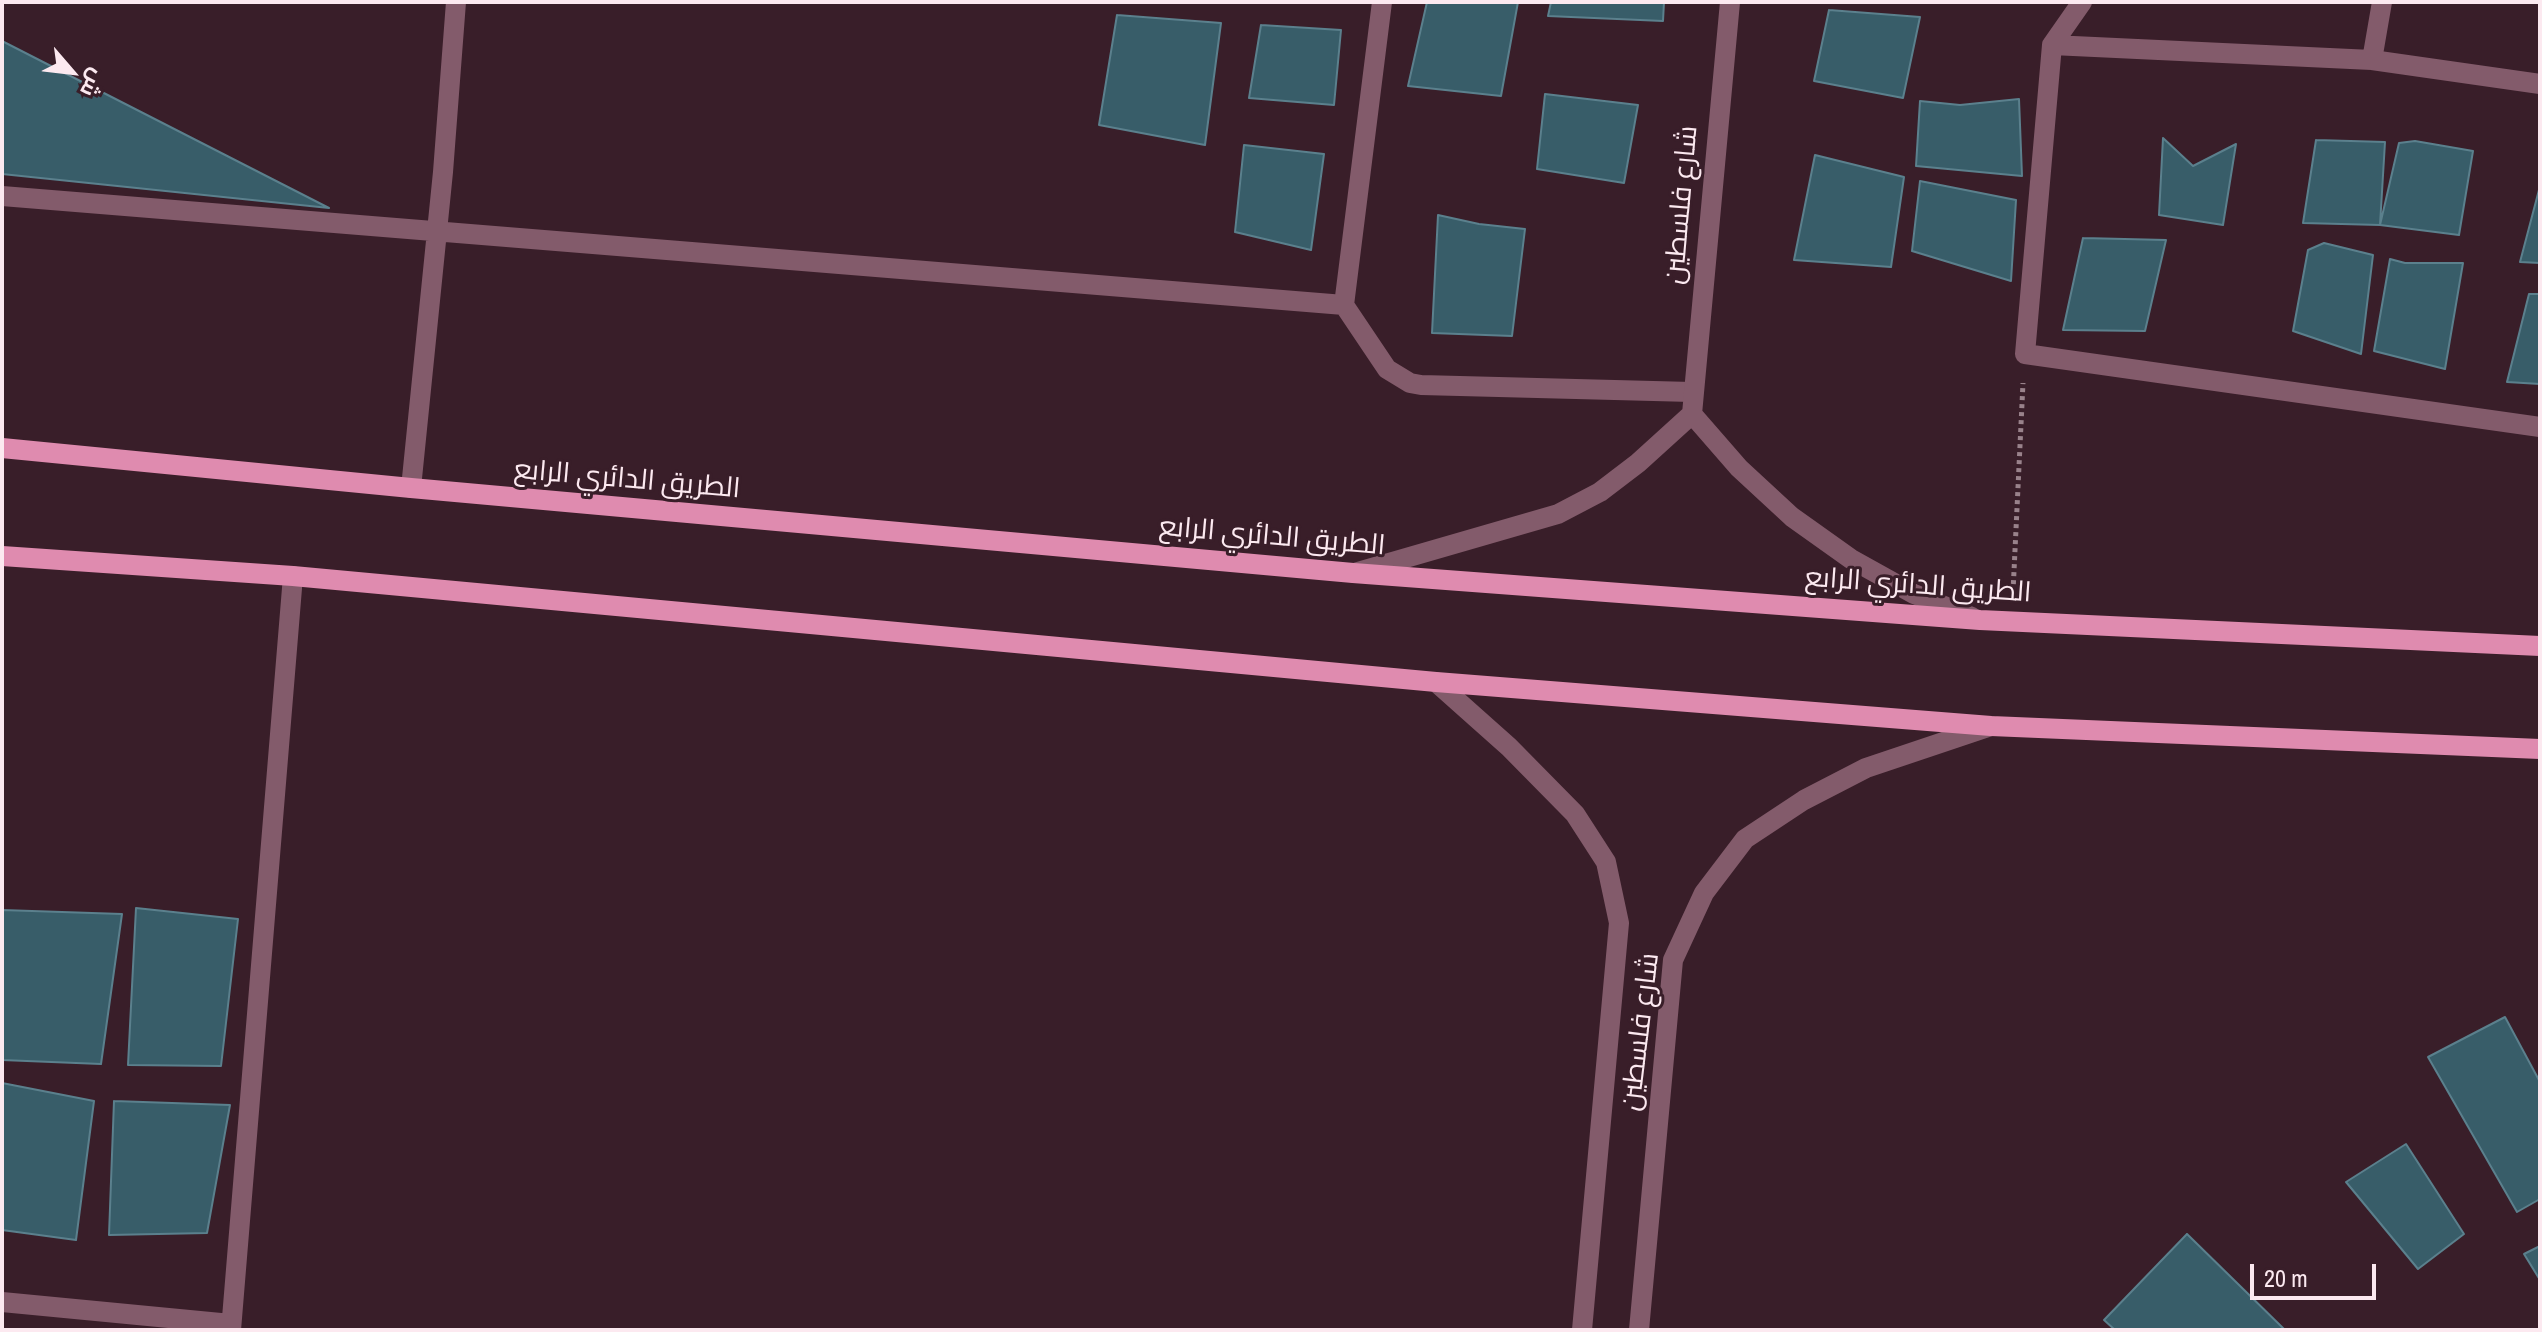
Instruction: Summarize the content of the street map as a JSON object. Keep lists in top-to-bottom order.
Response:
{
  "streets": {
    "main road": ["الطريق الدائري الرابع"],
    "street": ["شارع فلسطين"]
  },
  "scale_bar": "20 m",
  "north": "bottom right"
}
